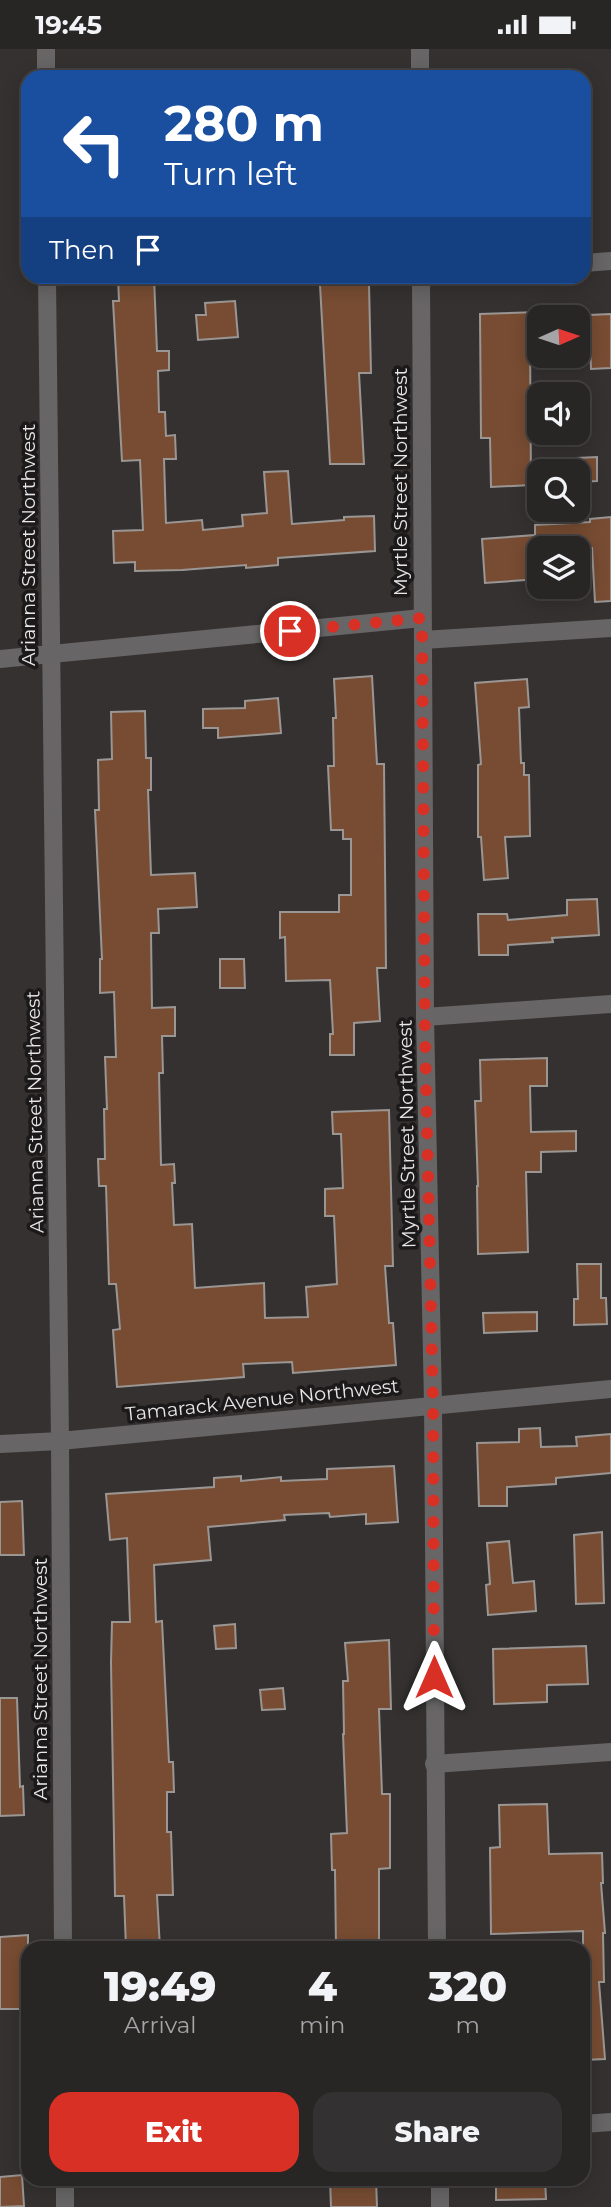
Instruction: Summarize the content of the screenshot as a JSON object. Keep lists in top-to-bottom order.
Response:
{
  "streets": {
    "street": ["Myrtle Street Northwest", "Arianna Street Northwest", "Tamarack Avenue Northwest"]
  },
  "crossings": [
    ["Myrtle Street Northwest", "Tamarack Avenue Northwest"],
    ["Arianna Street Northwest", "Tamarack Avenue Northwest"]
  ],
  "north": "right",
  "page": {
    "status": "19:45",
    "turn": ["280 m", "Turn left"],
    "then": "Then",
    "eta": [
      "19:49",
      "Arrival",
      "4",
      "min",
      "320",
      "m"
    ],
    "buttons": ["Exit", "Share"]
  }
}
